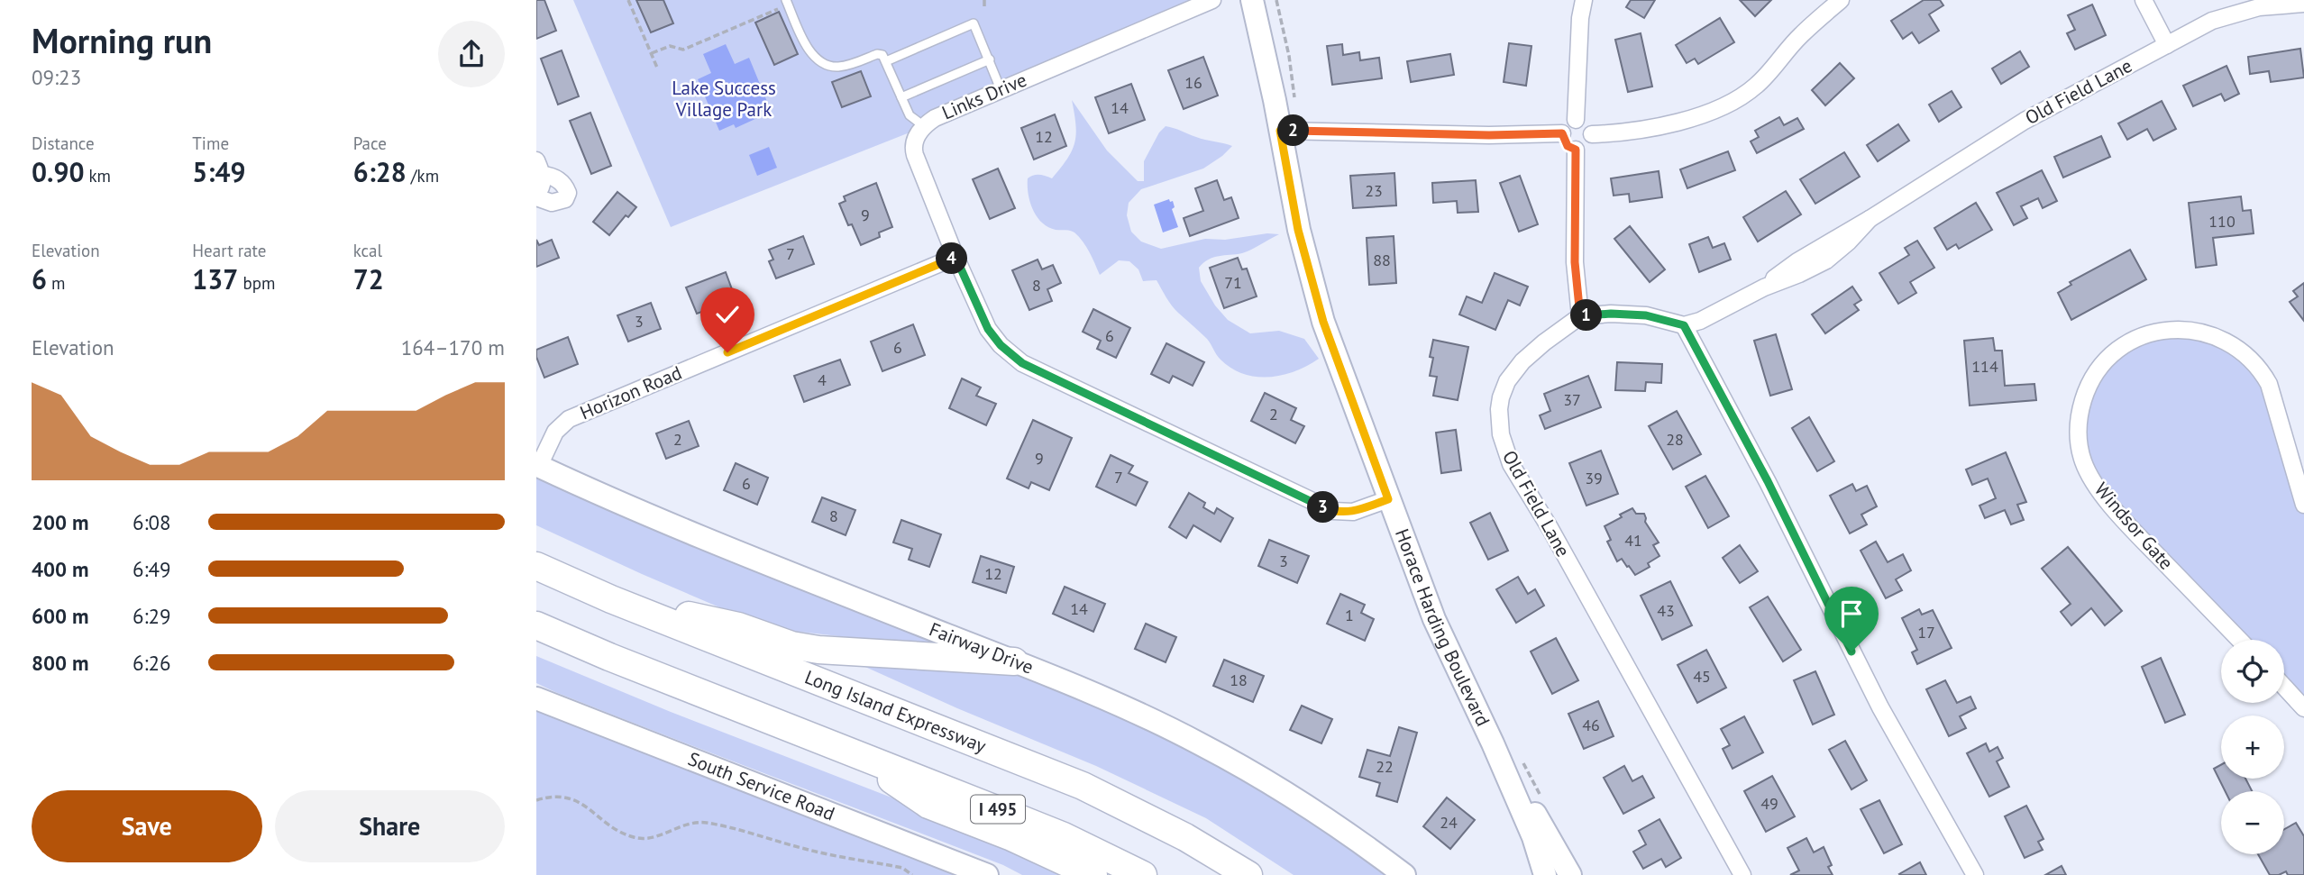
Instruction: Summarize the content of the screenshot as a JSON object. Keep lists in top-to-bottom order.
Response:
{
  "streets": {
    "highway": ["Long Island Expressway", "I 495"],
    "main road": ["Horace Harding Boulevard", "Fairway Drive", "South Service Road"],
    "street": [
      "Old Field Lane",
      "Links Drive",
      "Horizon Road",
      "Windsor Gate"
    ]
  },
  "crossings": [
    ["Links Drive", "Horizon Road"],
    ["Links Drive", "Horace Harding Boulevard"],
    ["Horizon Road", "Fairway Drive"]
  ],
  "parks": ["Lake Success Village Park"],
  "house_numbers": [
    "16",
    "14",
    "12",
    "23",
    "9",
    "110",
    "7",
    "88",
    "71",
    "8",
    "3",
    "6",
    "6",
    "114",
    "4",
    "37",
    "2",
    "2",
    "28",
    "9",
    "7",
    "39",
    "6",
    "8",
    "41",
    "3",
    "12",
    "14",
    "43",
    "1",
    "17",
    "45",
    "18",
    "46",
    "22",
    "49",
    "24"
  ],
  "page": {
    "heading": ["Morning run", "09:23"],
    "stats": [
      ["Distance", "0.90 km"],
      ["Time", "5:49"],
      ["Pace", "6:28 /km"],
      ["Elevation", "6 m"],
      ["Heart rate", "137 bpm"],
      ["kcal", "72"]
    ],
    "pins": [
      "2",
      "4",
      "1",
      "3"
    ],
    "chart": ["Elevation", "164–170 m"],
    "list": [
      {
        "name": "200 m",
        "note": "6:08"
      },
      {
        "name": "400 m",
        "note": "6:49"
      },
      {
        "name": "600 m",
        "note": "6:29"
      },
      {
        "name": "800 m",
        "note": "6:26"
      }
    ],
    "map_buttons": ["+", "−"],
    "buttons": ["Save", "Share"]
  }
}
